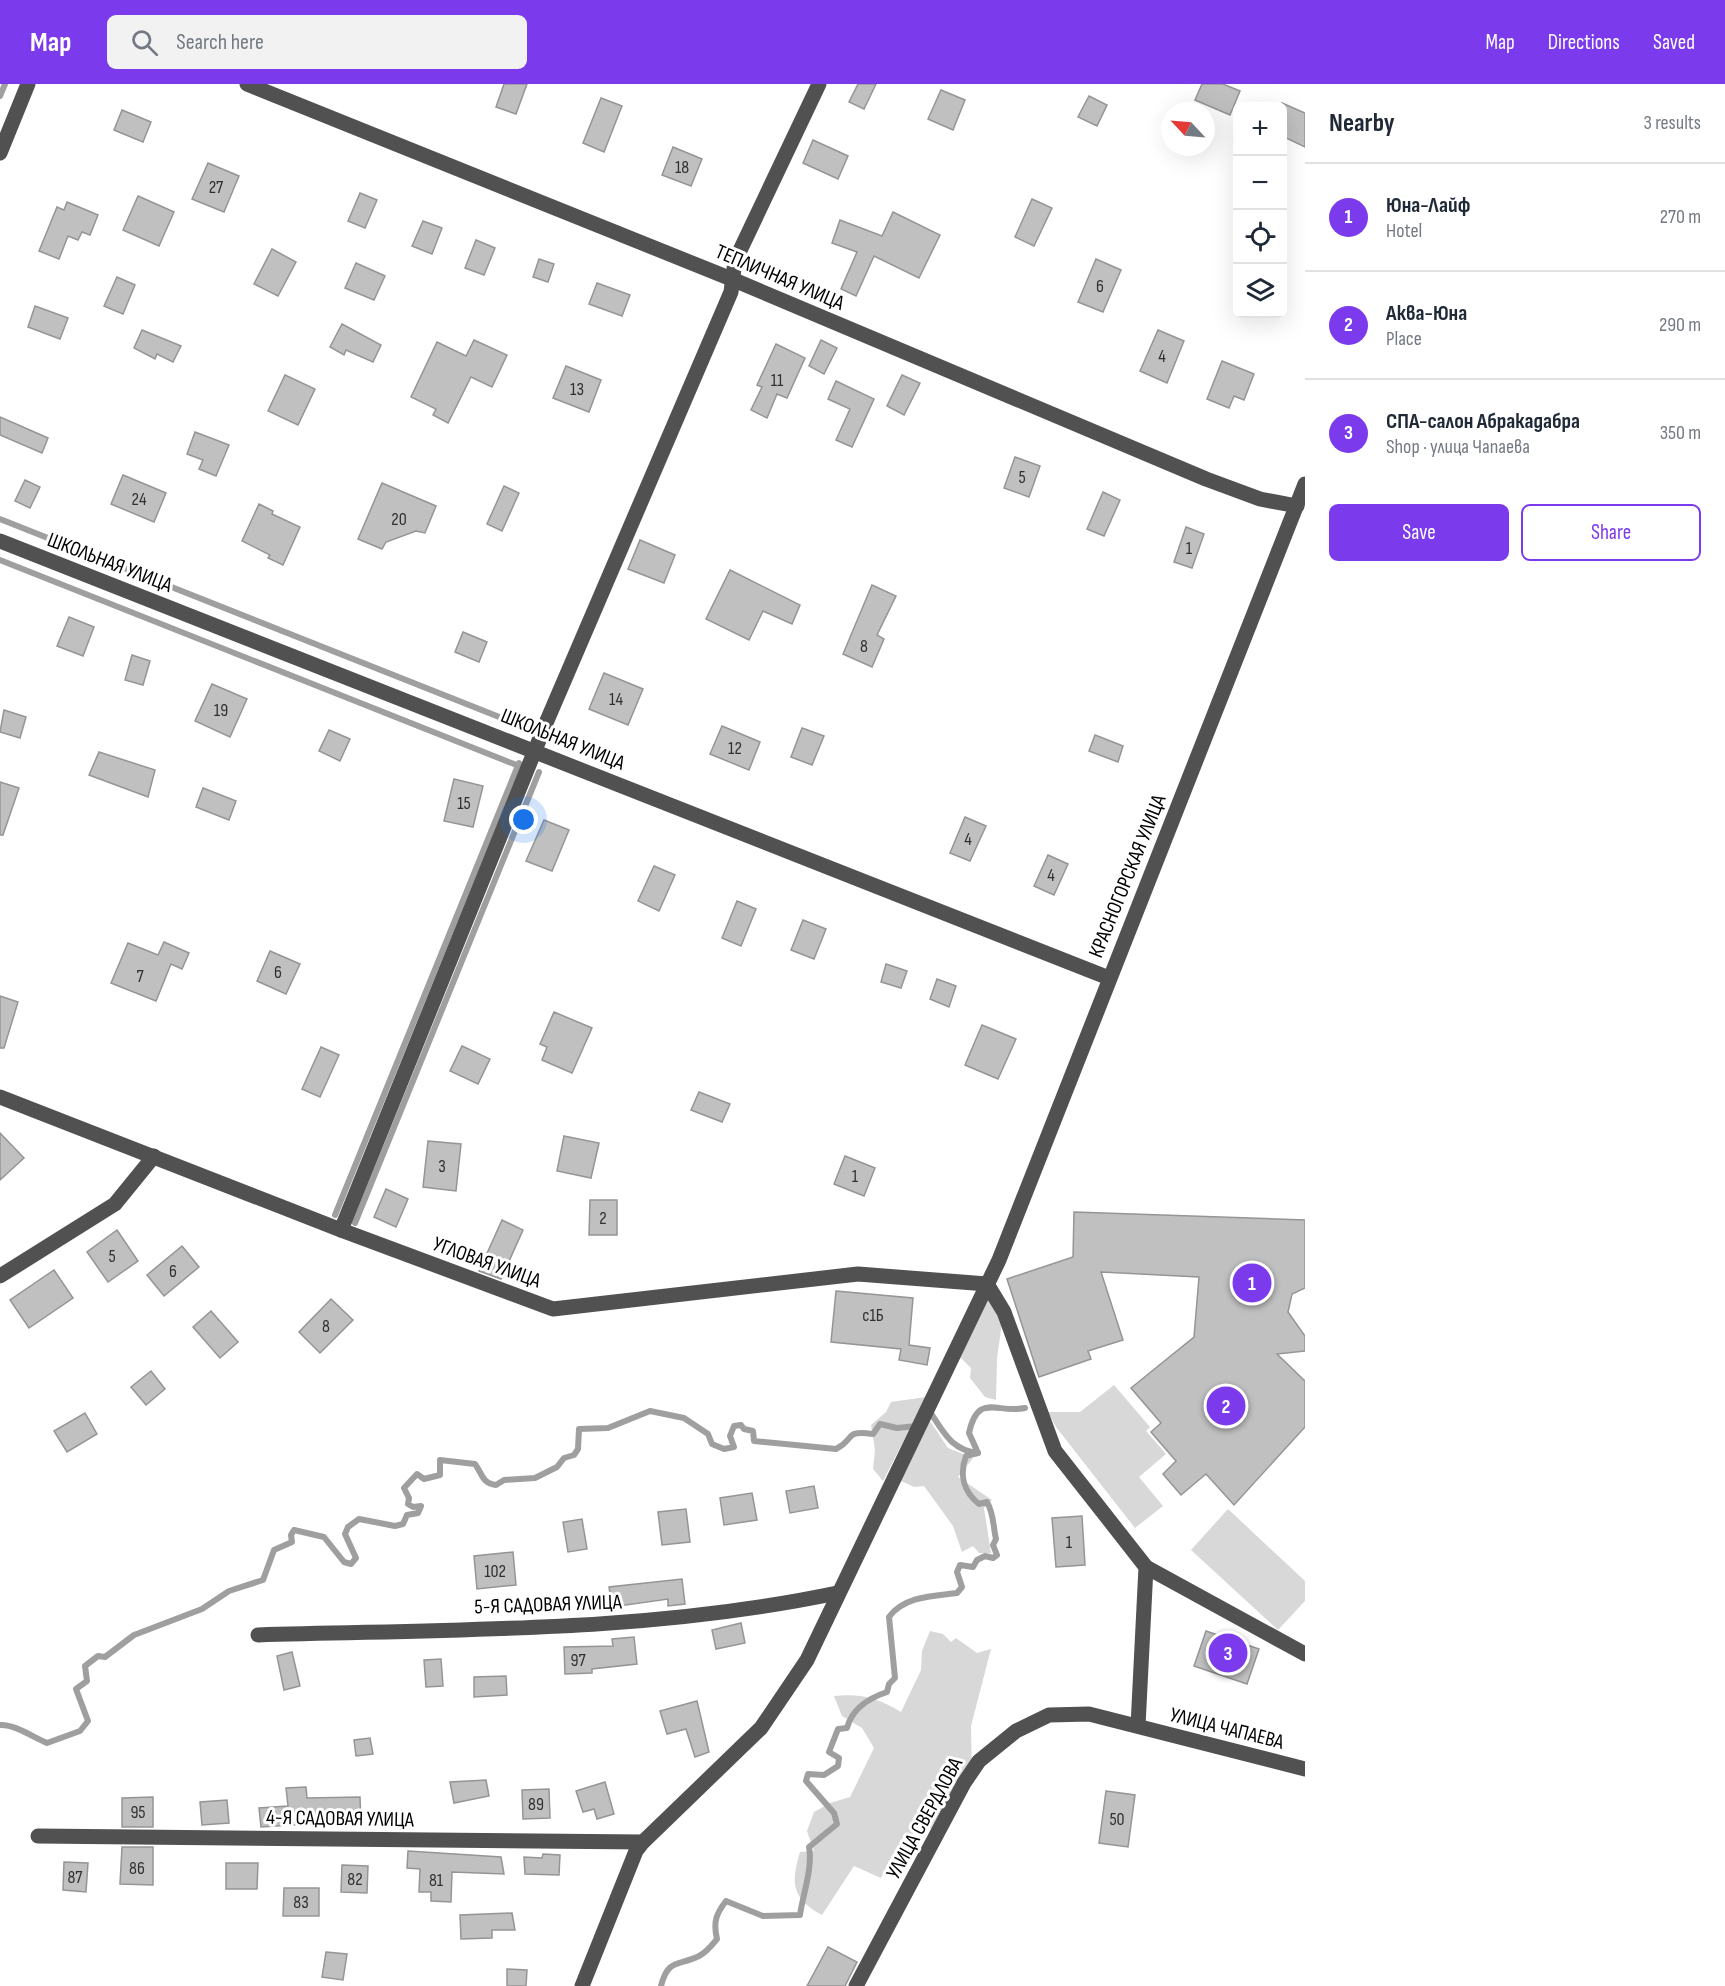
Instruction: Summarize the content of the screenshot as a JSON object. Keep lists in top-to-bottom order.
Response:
{
  "streets": {
    "street": [
      "ТЕПЛИЧНАЯ УЛИЦА",
      "ШКОЛЬНАЯ УЛИЦА",
      "КРАСНОГОРСКАЯ УЛИЦА",
      "УГЛОВАЯ УЛИЦА",
      "5-Я САДОВАЯ УЛИЦА",
      "УЛИЦА ЧАПАЕВА",
      "4-Я САДОВАЯ УЛИЦА",
      "УЛИЦА СВЕРДЛОВА"
    ]
  },
  "crossings": [
    ["ТЕПЛИЧНАЯ УЛИЦА", "КРАСНОГОРСКАЯ УЛИЦА"],
    ["ШКОЛЬНАЯ УЛИЦА", "КРАСНОГОРСКАЯ УЛИЦА"],
    ["КРАСНОГОРСКАЯ УЛИЦА", "УГЛОВАЯ УЛИЦА"],
    ["КРАСНОГОРСКАЯ УЛИЦА", "5-Я САДОВАЯ УЛИЦА"],
    ["КРАСНОГОРСКАЯ УЛИЦА", "4-Я САДОВАЯ УЛИЦА"],
    ["УЛИЦА ЧАПАЕВА", "УЛИЦА СВЕРДЛОВА"]
  ],
  "house_numbers": [
    "18",
    "27",
    "6",
    "4",
    "11",
    "13",
    "5",
    "24",
    "20",
    "1",
    "8",
    "14",
    "19",
    "12",
    "15",
    "4",
    "4",
    "6",
    "7",
    "3",
    "1",
    "2",
    "5",
    "6",
    "с1Б",
    "8",
    "1",
    "102",
    "97",
    "89",
    "95",
    "50",
    "86",
    "87",
    "82",
    "81",
    "83"
  ],
  "north": "top left",
  "page": {
    "header": "Map",
    "search": "Search here",
    "nav": ["Map", "Directions", "Saved"],
    "heading": ["Nearby", "3 results"],
    "map_buttons": ["+", "−"],
    "list": [
      {
        "mark": "1",
        "name": "Юна-Лайф",
        "note": "Hotel",
        "value": "270 m"
      },
      {
        "mark": "2",
        "name": "Аква-Юна",
        "note": "Place",
        "value": "290 m"
      },
      {
        "mark": "3",
        "name": "СПА-салон Абракадабра",
        "note": "Shop · улица Чапаева",
        "value": "350 m"
      }
    ],
    "buttons": ["Save", "Share"],
    "pins": ["1", "2", "3"]
  }
}
